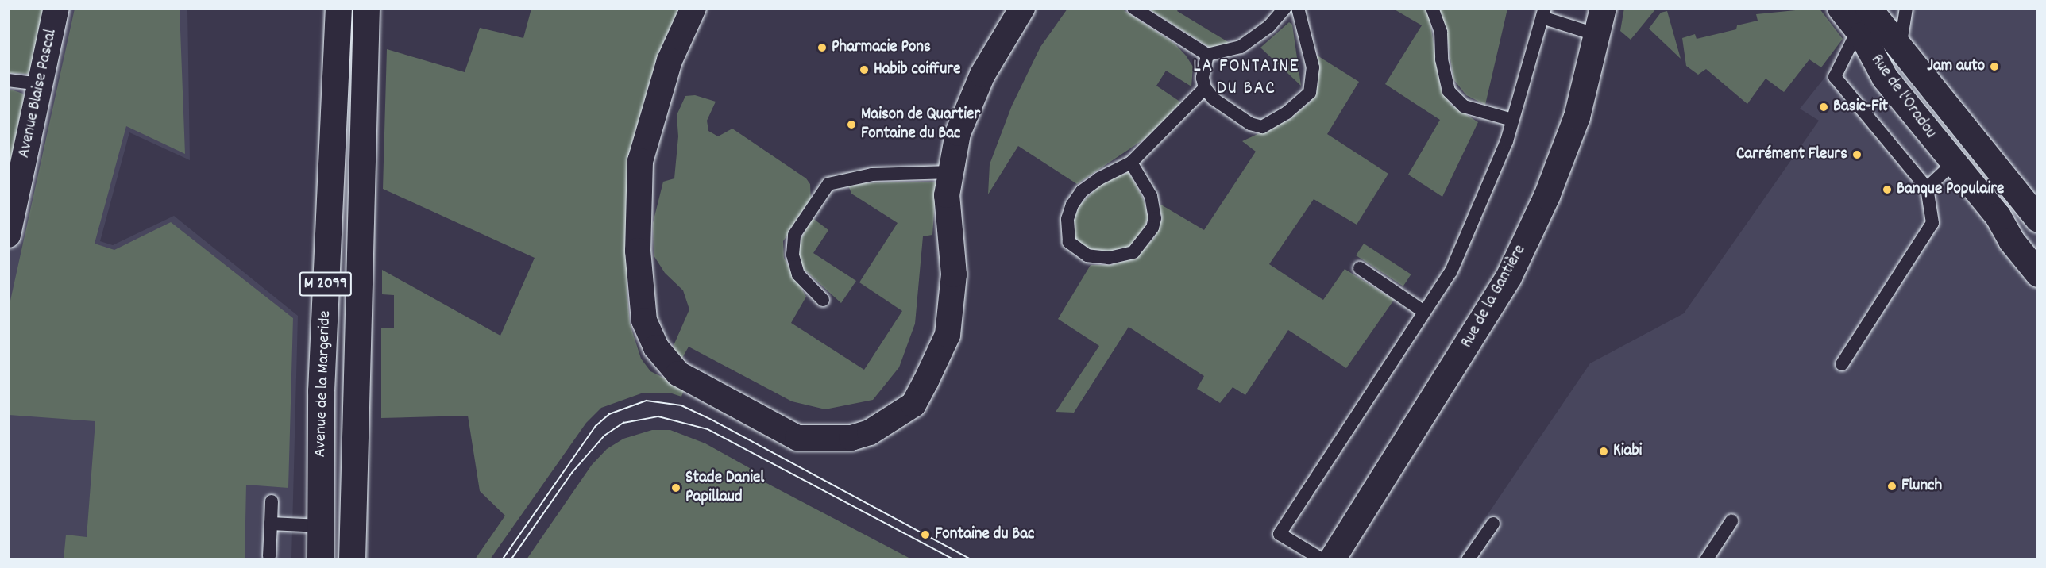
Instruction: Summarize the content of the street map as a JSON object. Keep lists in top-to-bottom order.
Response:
{
  "streets": {
    "main road": [
      "Rue de l'Oradou",
      "M 2099",
      "Rue de la Gantière",
      "Avenue de la Margeride"
    ],
    "street": ["Avenue Blaise Pascal"]
  },
  "districts": ["LA FONTAINE DU BAC"],
  "places": [
    "Pharmacie Pons",
    "Jam auto",
    "Habib coiffure",
    "Basic-Fit",
    "Maison de Quartier Fontaine du Bac",
    "Carrément Fleurs",
    "Banque Populaire",
    "Kiabi",
    "Flunch",
    "Stade Daniel Papillaud",
    "Fontaine du Bac"
  ]
}
